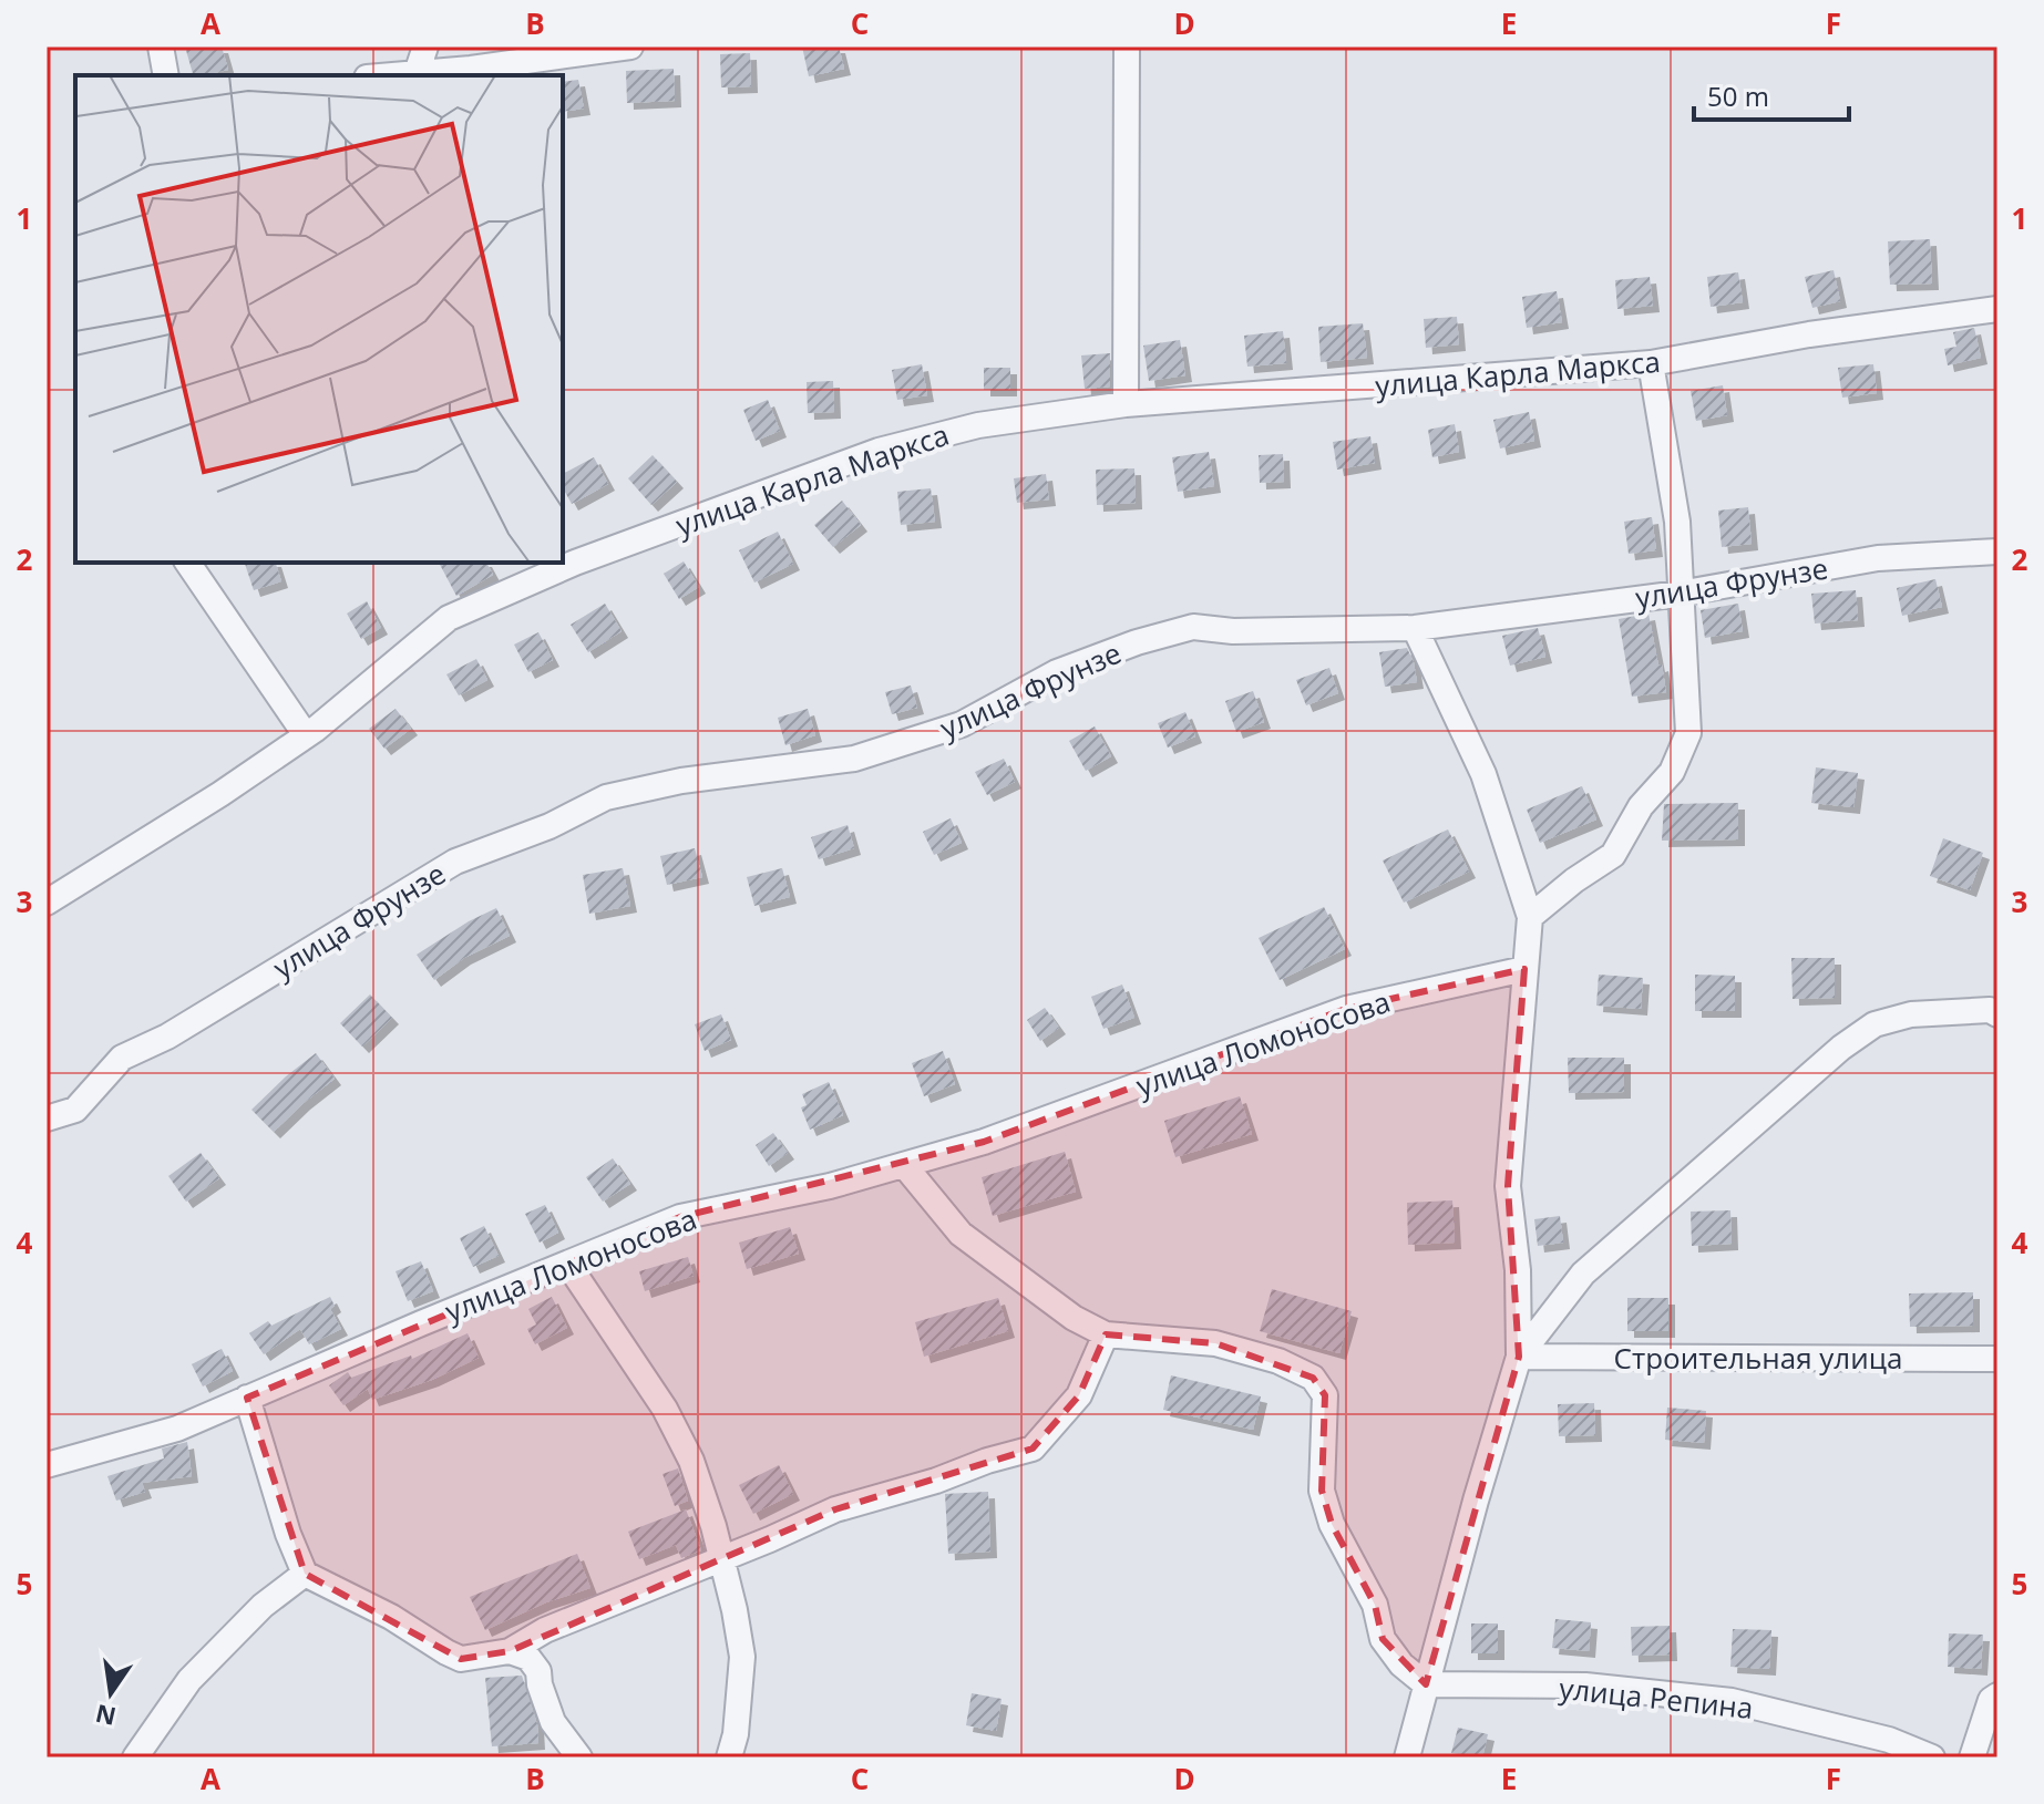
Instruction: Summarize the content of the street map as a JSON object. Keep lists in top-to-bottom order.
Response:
{
  "streets": {
    "street": [
      "улица Карла Маркса",
      "улица Фрунзе",
      "улица Ломоносова",
      "Строительная улица",
      "улица Репина"
    ]
  },
  "scale_bar": "50 m",
  "north": "bottom",
  "grid": {
    "columns": [
      "A",
      "B",
      "C",
      "D",
      "E",
      "F"
    ],
    "rows": [
      "1",
      "2",
      "3",
      "4",
      "5"
    ]
  }
}
